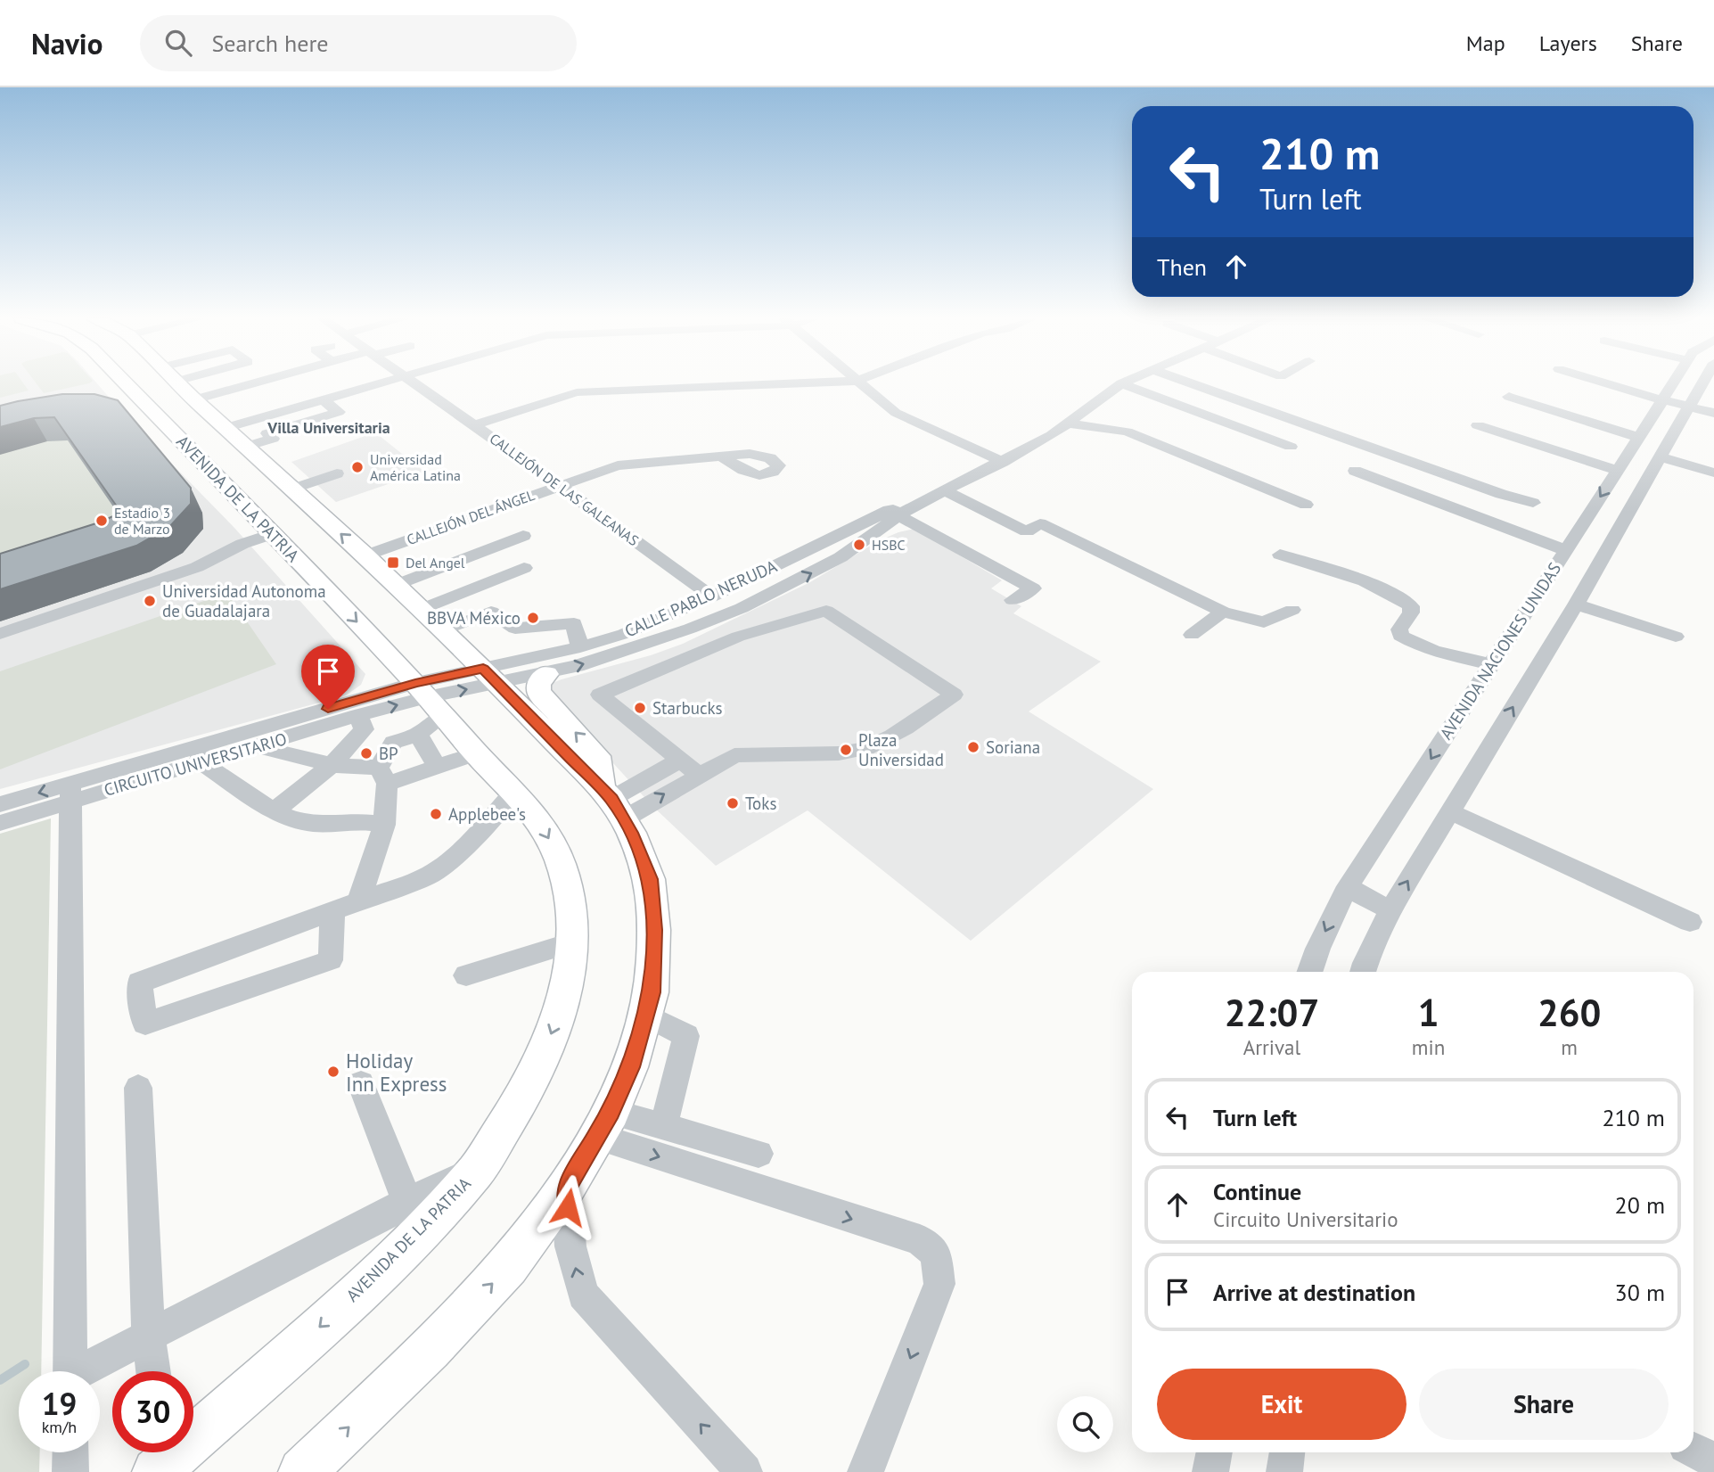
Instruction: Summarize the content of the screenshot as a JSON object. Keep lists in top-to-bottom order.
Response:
{
  "streets": {
    "main road": ["AVENIDA DE LA PATRIA"],
    "street": [
      "CALLEJÓN DE LAS GALEANAS",
      "CALLEJÓN DEL ÁNGEL",
      "CALLE PABLO NERUDA",
      "AVENIDA NACIONES UNIDAS",
      "CIRCUITO UNIVERSITARIO"
    ]
  },
  "crossings": [
    ["CALLEJÓN DE LAS GALEANAS", "CALLEJÓN DEL ÁNGEL"],
    ["CALLEJÓN DE LAS GALEANAS", "CALLE PABLO NERUDA"],
    ["AVENIDA DE LA PATRIA", "CIRCUITO UNIVERSITARIO"]
  ],
  "districts": ["Villa Universitaria"],
  "places": {
    "other": [
      "Universidad América Latina",
      "Estadio 3 de Marzo",
      "HSBC",
      "Universidad Autonoma de Guadalajara",
      "BBVA México",
      "Starbucks",
      "Soriana",
      "Plaza Universidad",
      "BP",
      "Toks",
      "Applebee's",
      "Holiday Inn Express"
    ],
    "transit": ["Del Angel"]
  },
  "page": {
    "header": "Navio",
    "search": "Search here",
    "nav": ["Map", "Layers", "Share"],
    "turn": ["210 m", "Turn left"],
    "then": "Then",
    "eta": [
      "22:07",
      "Arrival",
      "1",
      "min",
      "260",
      "m"
    ],
    "list": [
      {
        "name": "Turn left",
        "value": "210 m"
      },
      {
        "name": "Continue",
        "note": "Circuito Universitario",
        "value": "20 m"
      },
      {
        "name": "Arrive at destination",
        "value": "30 m"
      }
    ],
    "buttons": ["Exit", "Share"],
    "speed": "19 km/h",
    "limit": "30"
  }
}
